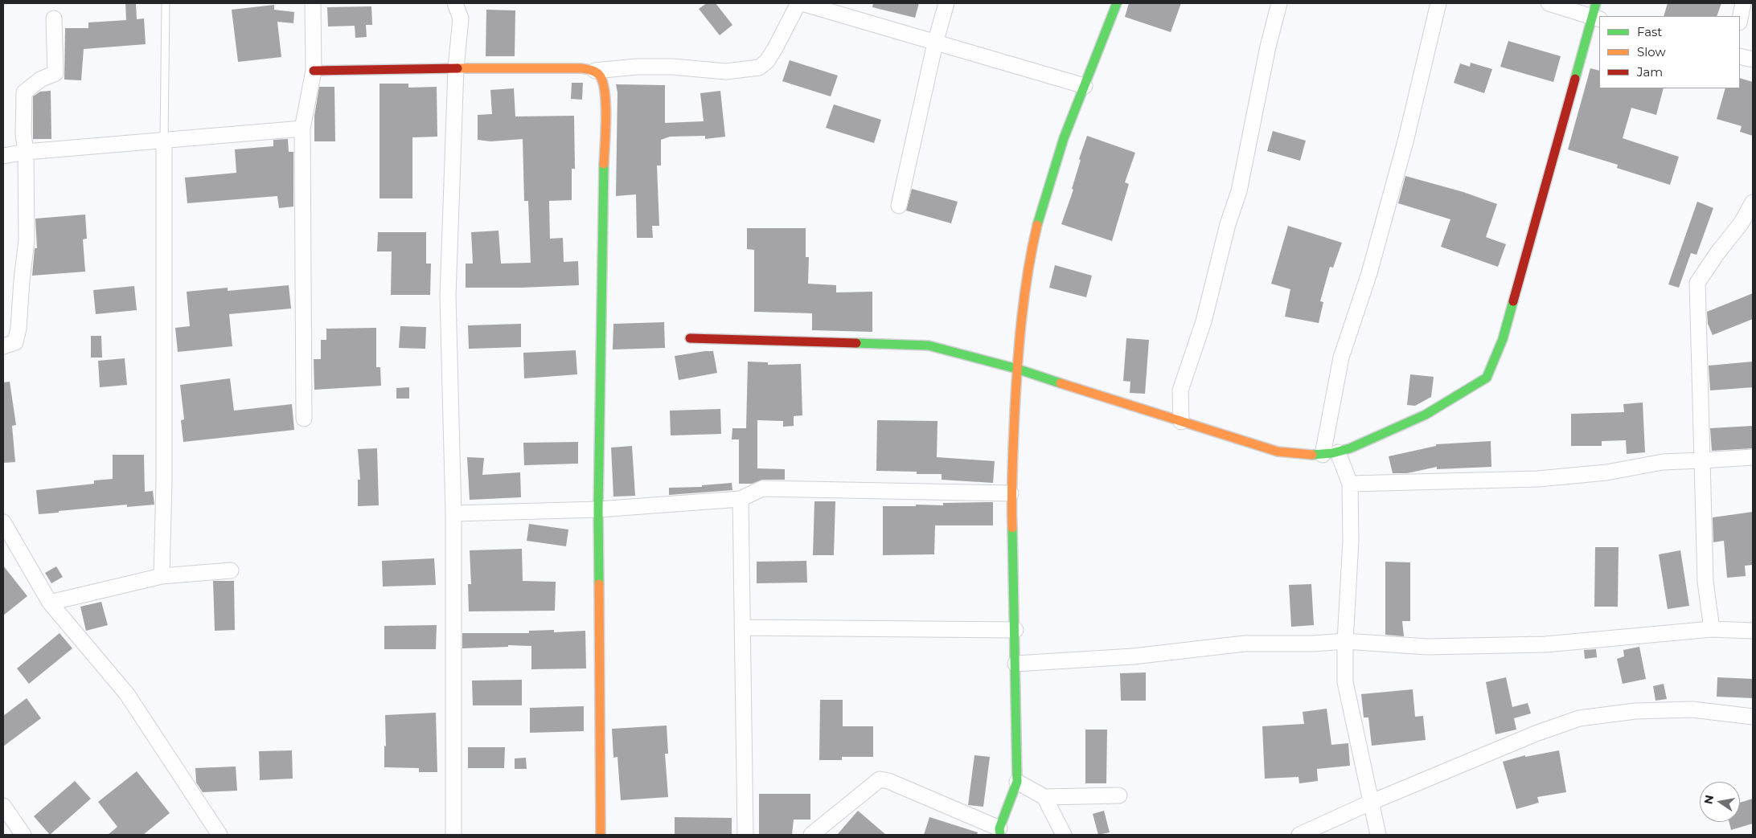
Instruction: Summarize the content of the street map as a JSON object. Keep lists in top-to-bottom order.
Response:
{
  "legend": ["Fast", "Slow", "Jam"],
  "north": "left"
}
